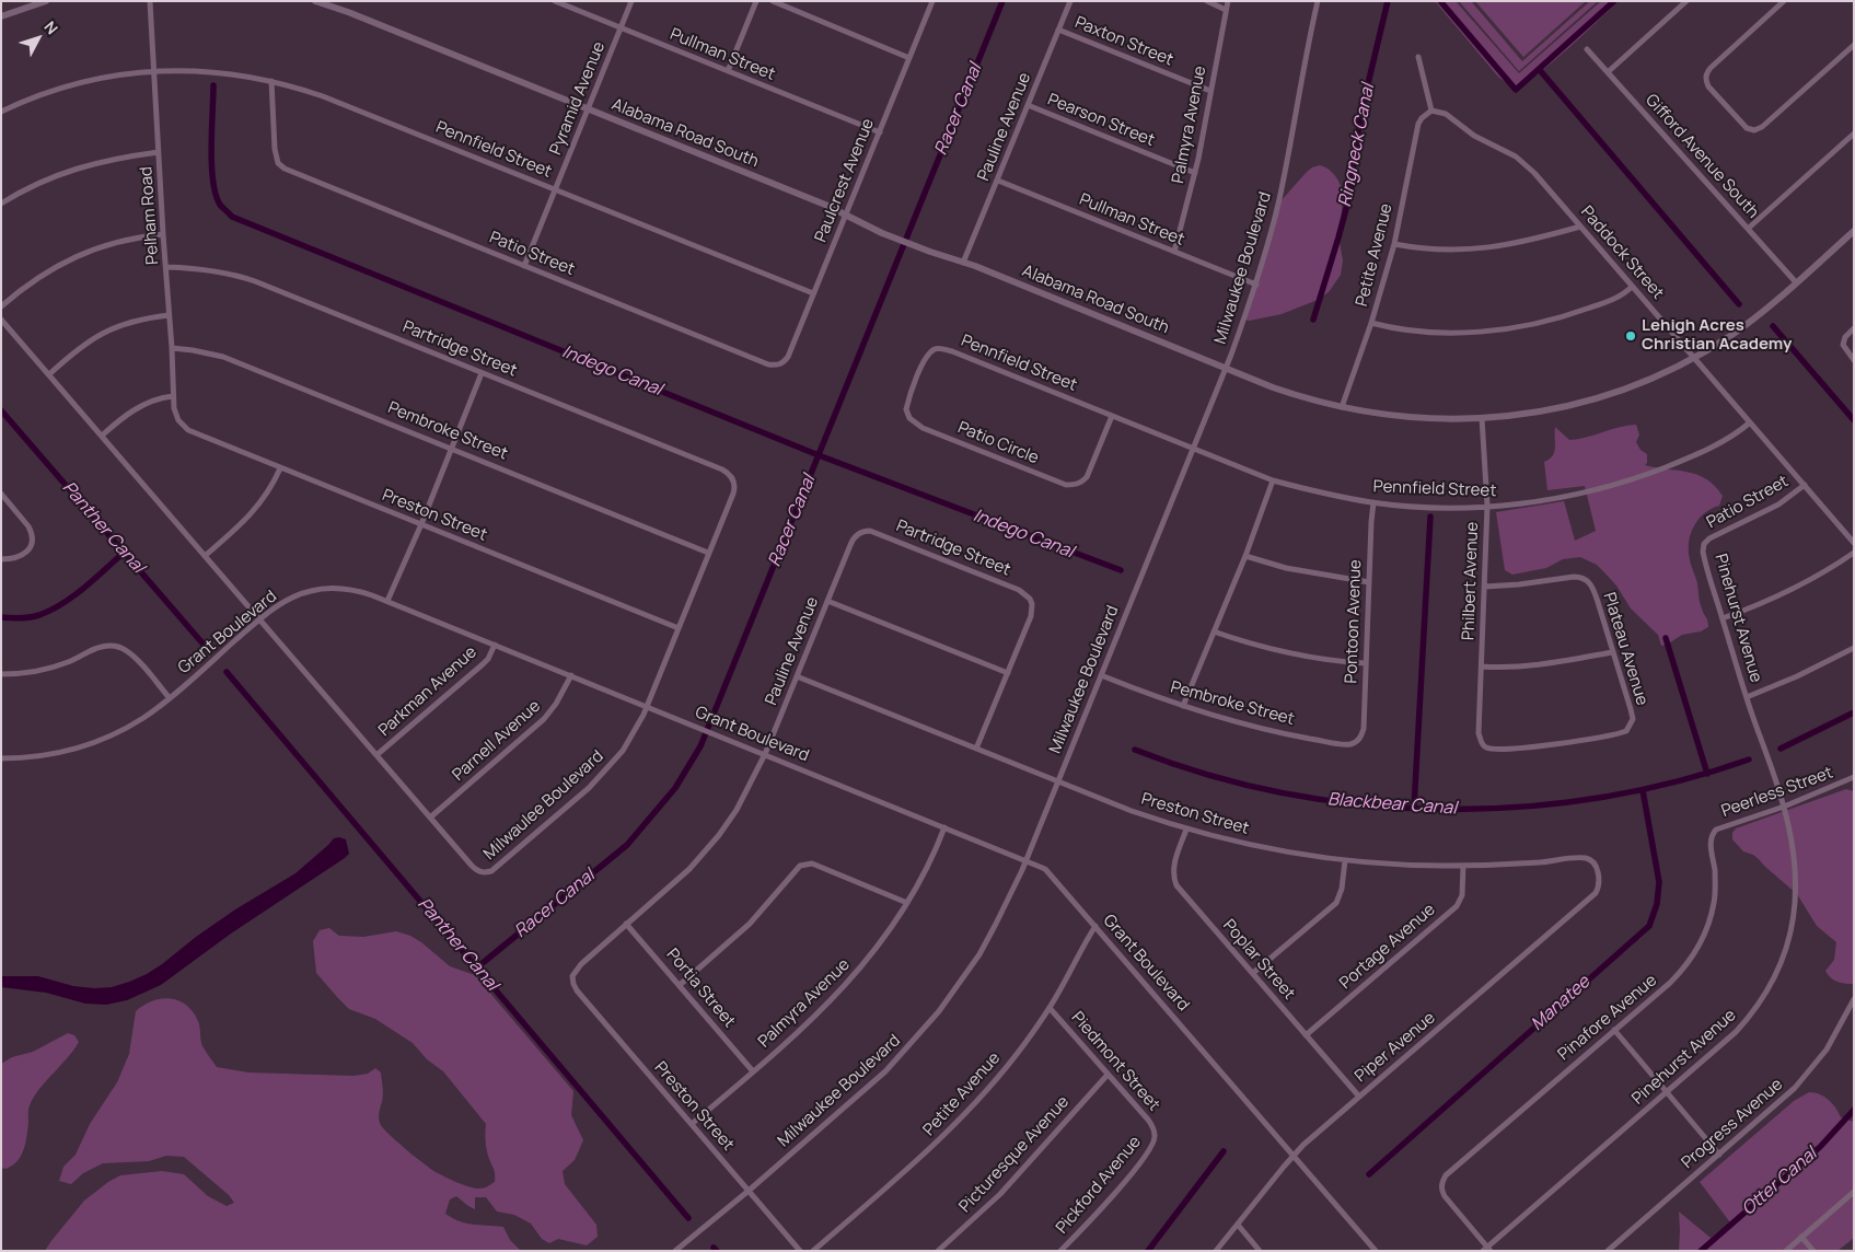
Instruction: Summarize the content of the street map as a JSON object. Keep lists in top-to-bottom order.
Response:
{
  "streets": {
    "street": [
      "Paxton Street",
      "Pullman Street",
      "Pyramid Avenue",
      "Pearson Street",
      "Palmyra Avenue",
      "Pauline Avenue",
      "Alabama Road South",
      "Pennfield Street",
      "Gifford Avenue South",
      "Paulcrest Avenue",
      "Pelham Road",
      "Paddock Street",
      "Patio Street",
      "Petite Avenue",
      "Milwaukee Boulevard",
      "Partridge Street",
      "Pembroke Street",
      "Patio Circle",
      "Preston Street",
      "Philbert Avenue",
      "Pinehurst Avenue",
      "Pontoon Avenue",
      "Grant Boulevard",
      "Plateau Avenue",
      "Parkman Avenue",
      "Parnell Avenue",
      "Peerless Street",
      "Milwaulee Boulevard",
      "Portage Avenue",
      "Poplar Street",
      "Portia Street",
      "Pinafore Avenue",
      "Piper Avenue",
      "Piedmont Street",
      "Progress Avenue",
      "Picturesque Avenue",
      "Pickford Avenue"
    ]
  },
  "crossings": [
    ["Paxton Street", "Palmyra Avenue"],
    ["Paxton Street", "Pauline Avenue"],
    ["Pullman Street", "Pyramid Avenue"],
    ["Pullman Street", "Palmyra Avenue"],
    ["Pullman Street", "Pauline Avenue"],
    ["Pullman Street", "Paulcrest Avenue"],
    ["Pullman Street", "Milwaukee Boulevard"],
    ["Pyramid Avenue", "Alabama Road South"],
    ["Pyramid Avenue", "Pennfield Street"],
    ["Pyramid Avenue", "Patio Street"],
    ["Pearson Street", "Palmyra Avenue"],
    ["Pearson Street", "Pauline Avenue"],
    ["Palmyra Avenue", "Preston Street"],
    ["Palmyra Avenue", "Grant Boulevard"],
    ["Palmyra Avenue", "Portia Street"],
    ["Pauline Avenue", "Alabama Road South"],
    ["Pauline Avenue", "Partridge Street"],
    ["Pauline Avenue", "Preston Street"],
    ["Pauline Avenue", "Grant Boulevard"],
    ["Pauline Avenue", "Portia Street"],
    ["Alabama Road South", "Gifford Avenue South"],
    ["Alabama Road South", "Paulcrest Avenue"],
    ["Alabama Road South", "Paddock Street"],
    ["Alabama Road South", "Petite Avenue"],
    ["Alabama Road South", "Milwaukee Boulevard"],
    ["Alabama Road South", "Philbert Avenue"],
    ["Pennfield Street", "Paulcrest Avenue"],
    ["Pennfield Street", "Pelham Road"],
    ["Pennfield Street", "Paddock Street"],
    ["Pennfield Street", "Patio Street"],
    ["Pennfield Street", "Milwaukee Boulevard"],
    ["Pennfield Street", "Patio Circle"],
    ["Pennfield Street", "Philbert Avenue"],
    ["Pennfield Street", "Pontoon Avenue"],
    ["Paulcrest Avenue", "Patio Street"],
    ["Pelham Road", "Partridge Street"],
    ["Pelham Road", "Pembroke Street"],
    ["Pelham Road", "Preston Street"],
    ["Paddock Street", "Patio Street"],
    ["Paddock Street", "Petite Avenue"],
    ["Patio Street", "Pinehurst Avenue"],
    ["Petite Avenue", "Grant Boulevard"],
    ["Petite Avenue", "Piedmont Street"],
    ["Milwaukee Boulevard", "Pembroke Street"],
    ["Milwaukee Boulevard", "Preston Street"],
    ["Milwaukee Boulevard", "Grant Boulevard"],
    ["Partridge Street", "Milwaulee Boulevard"],
    ["Pembroke Street", "Pontoon Avenue"],
    ["Pembroke Street", "Milwaulee Boulevard"],
    ["Preston Street", "Milwaulee Boulevard"],
    ["Preston Street", "Portage Avenue"],
    ["Preston Street", "Poplar Street"],
    ["Preston Street", "Piper Avenue"],
    ["Philbert Avenue", "Plateau Avenue"],
    ["Pinehurst Avenue", "Peerless Street"],
    ["Pinehurst Avenue", "Pinafore Avenue"],
    ["Grant Boulevard", "Parkman Avenue"],
    ["Grant Boulevard", "Parnell Avenue"],
    ["Grant Boulevard", "Milwaulee Boulevard"],
    ["Grant Boulevard", "Piper Avenue"],
    ["Parkman Avenue", "Milwaulee Boulevard"],
    ["Parnell Avenue", "Milwaulee Boulevard"],
    ["Peerless Street", "Pinafore Avenue"],
    ["Portage Avenue", "Poplar Street"],
    ["Poplar Street", "Piper Avenue"],
    ["Piedmont Street", "Picturesque Avenue"],
    ["Piedmont Street", "Pickford Avenue"]
  ],
  "water": [
    "Racer Canal",
    "Ringneck Canal",
    "Indego Canal",
    "Panther Canal",
    "Blackbear Canal",
    "Manatee",
    "Otter Canal"
  ],
  "places": ["Lehigh Acres Christian Academy"],
  "north": "top right"
}
